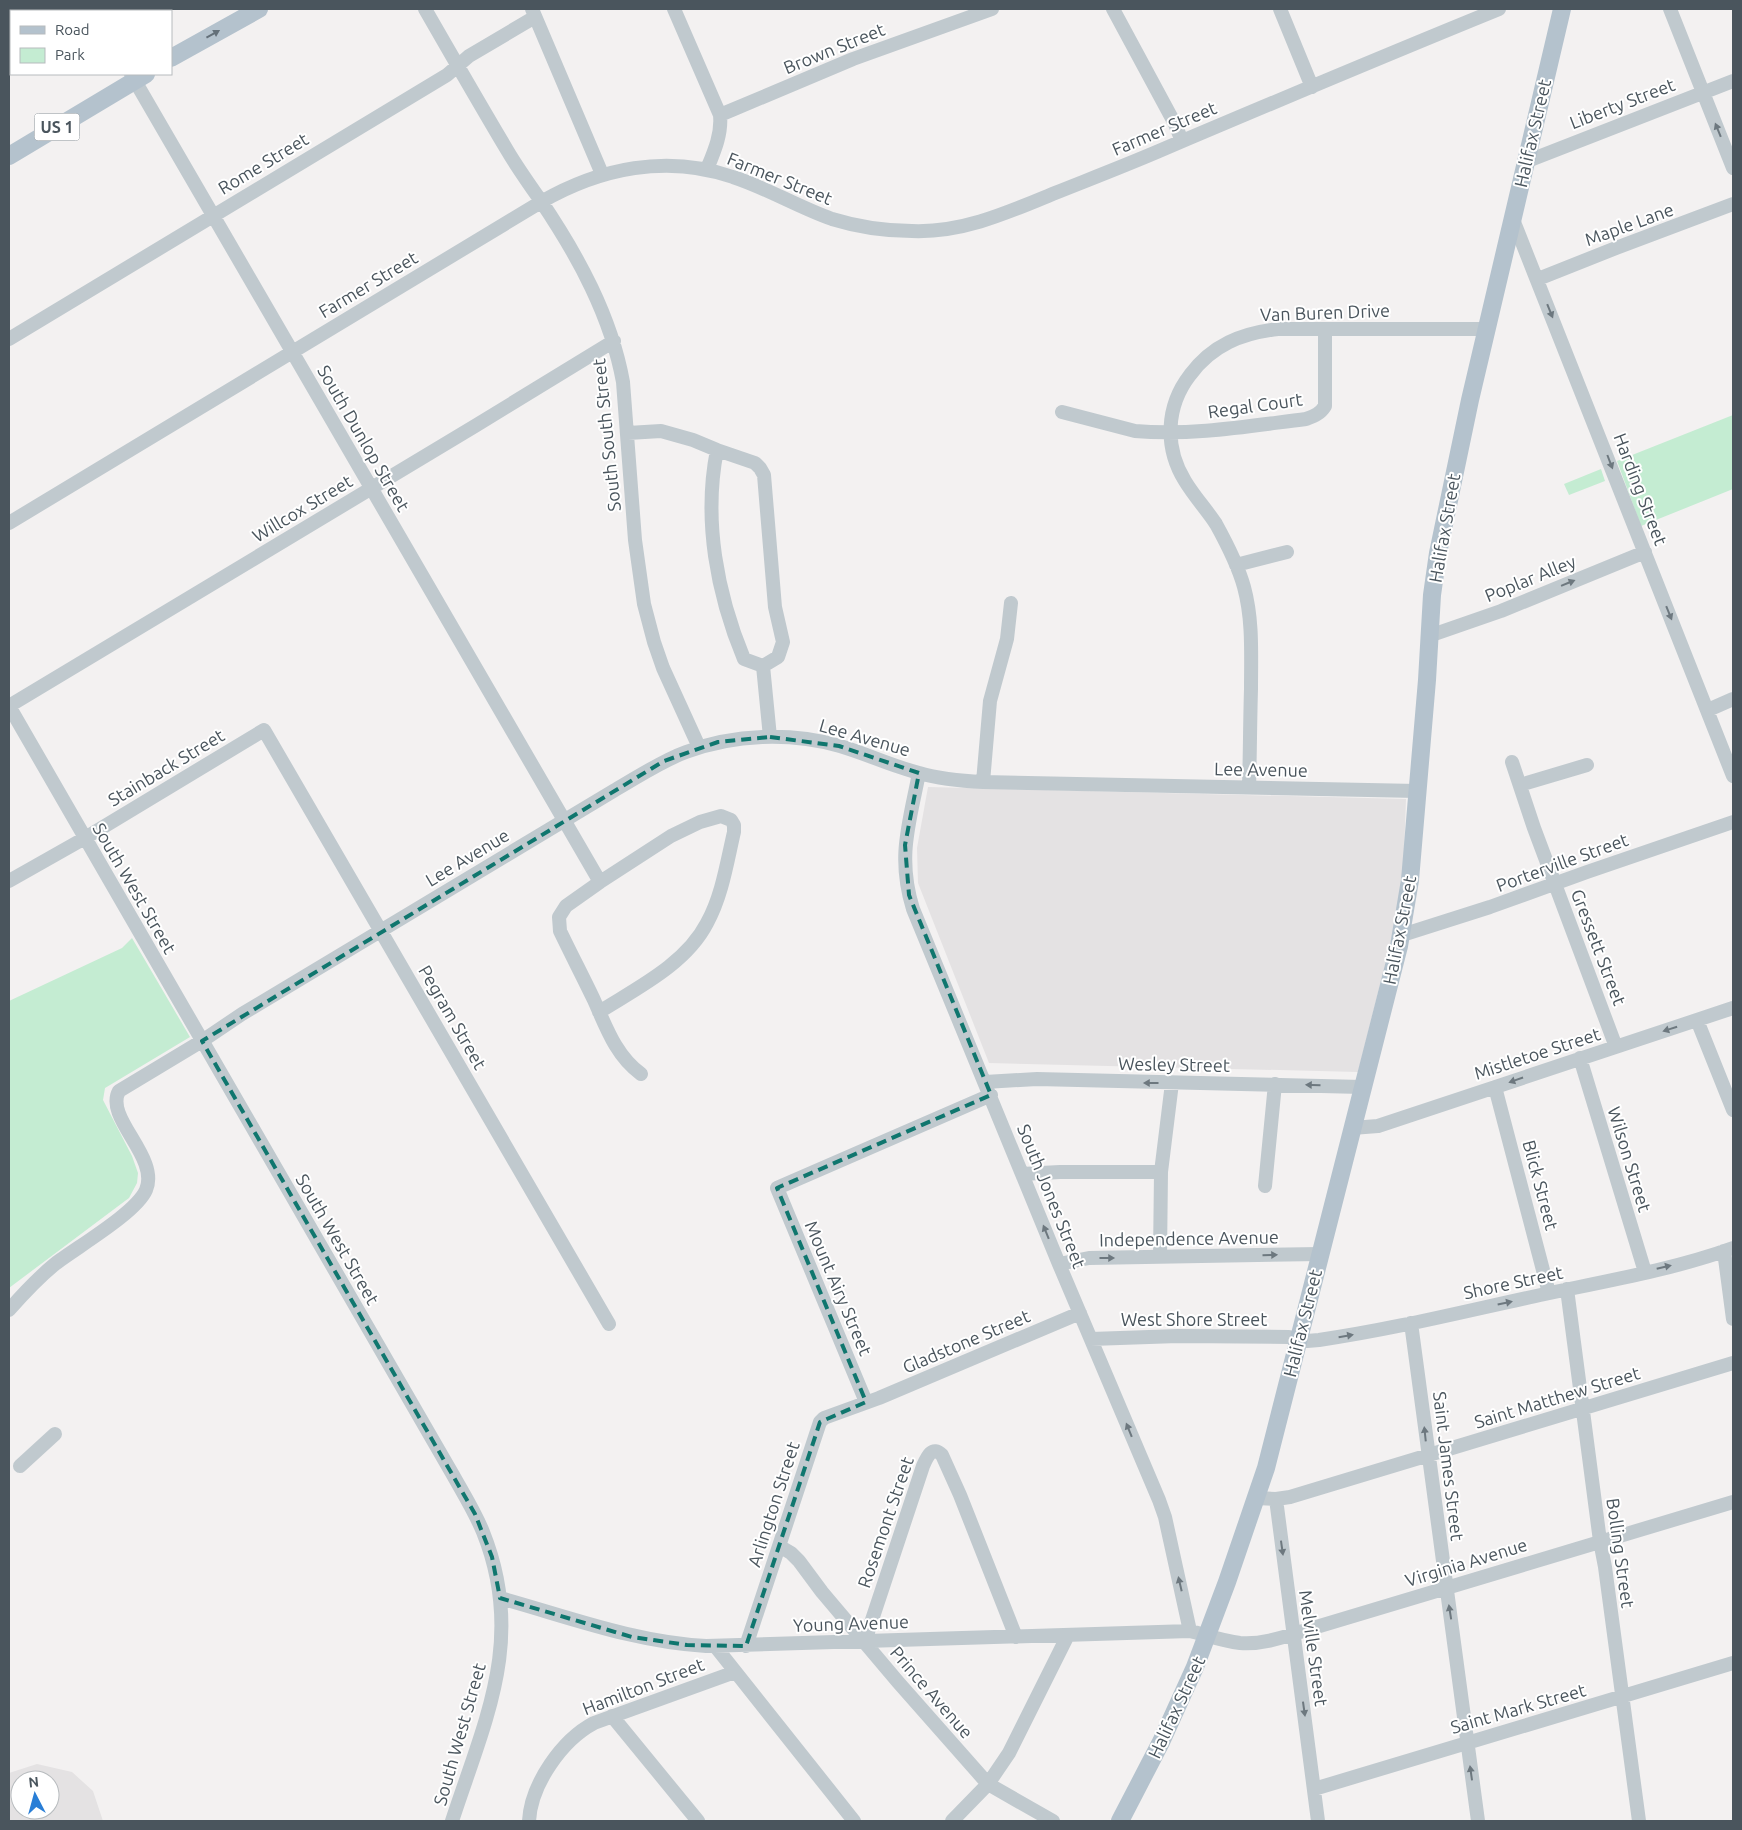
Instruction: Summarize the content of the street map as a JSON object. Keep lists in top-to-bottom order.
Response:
{
  "streets": {
    "main road": ["US 1", "Halifax Street"],
    "street": [
      "Brown Street",
      "Liberty Street",
      "Farmer Street",
      "Rome Street",
      "Maple Lane",
      "Van Buren Drive",
      "Regal Court",
      "South South Street",
      "South Dunlop Street",
      "Harding Street",
      "Willcox Street",
      "Poplar Alley",
      "Lee Avenue",
      "Stainback Street",
      "Porterville Street",
      "South West Street",
      "Gressett Street",
      "Pegram Street",
      "Mistletoe Street",
      "Wesley Street",
      "Wilson Street",
      "Blick Street",
      "South Jones Street",
      "Independence Avenue",
      "Shore Street",
      "Mount Airy Street",
      "West Shore Street",
      "Gladstone Street",
      "Saint Matthew Street",
      "Saint James Street",
      "Arlington Street",
      "Rosemont Street",
      "Bolling Street",
      "Virginia Avenue",
      "Young Avenue",
      "Melville Street",
      "Hamilton Street",
      "Prince Avenue",
      "Saint Mark Street"
    ]
  },
  "crossings": [
    ["Liberty Street", "Halifax Street"],
    ["US 1", "South Dunlop Street"],
    ["Farmer Street", "South South Street"],
    ["Farmer Street", "South Dunlop Street"],
    ["Halifax Street", "Van Buren Drive"],
    ["Halifax Street", "Harding Street"],
    ["Halifax Street", "Poplar Alley"],
    ["Halifax Street", "Lee Avenue"],
    ["Halifax Street", "Porterville Street"],
    ["Halifax Street", "Mistletoe Street"],
    ["Halifax Street", "Wesley Street"],
    ["Halifax Street", "Independence Avenue"],
    ["Halifax Street", "Shore Street"],
    ["Halifax Street", "West Shore Street"],
    ["Halifax Street", "Virginia Avenue"],
    ["Halifax Street", "Young Avenue"],
    ["Rome Street", "South South Street"],
    ["Rome Street", "South Dunlop Street"],
    ["Maple Lane", "Harding Street"],
    ["Van Buren Drive", "Regal Court"],
    ["Van Buren Drive", "Lee Avenue"],
    ["South South Street", "Willcox Street"],
    ["South South Street", "Lee Avenue"],
    ["South Dunlop Street", "Willcox Street"],
    ["South Dunlop Street", "Lee Avenue"],
    ["Harding Street", "Poplar Alley"],
    ["Willcox Street", "South West Street"],
    ["Lee Avenue", "South West Street"],
    ["Lee Avenue", "Pegram Street"],
    ["Lee Avenue", "South Jones Street"],
    ["Stainback Street", "South West Street"],
    ["Stainback Street", "Pegram Street"],
    ["Porterville Street", "Gressett Street"],
    ["South West Street", "Young Avenue"],
    ["Gressett Street", "Mistletoe Street"],
    ["Mistletoe Street", "Wilson Street"],
    ["Mistletoe Street", "Blick Street"],
    ["Wesley Street", "South Jones Street"],
    ["Wesley Street", "Mount Airy Street"],
    ["Wilson Street", "Shore Street"],
    ["Blick Street", "Shore Street"],
    ["South Jones Street", "Independence Avenue"],
    ["South Jones Street", "West Shore Street"],
    ["South Jones Street", "Gladstone Street"],
    ["South Jones Street", "Young Avenue"],
    ["Shore Street", "West Shore Street"],
    ["Shore Street", "Saint James Street"],
    ["Shore Street", "Bolling Street"],
    ["Mount Airy Street", "Gladstone Street"],
    ["Mount Airy Street", "Arlington Street"],
    ["Gladstone Street", "Arlington Street"],
    ["Saint Matthew Street", "Saint James Street"],
    ["Saint Matthew Street", "Bolling Street"],
    ["Saint Matthew Street", "Melville Street"],
    ["Saint James Street", "Virginia Avenue"],
    ["Saint James Street", "Saint Mark Street"],
    ["Arlington Street", "Young Avenue"],
    ["Arlington Street", "Prince Avenue"],
    ["Rosemont Street", "Young Avenue"],
    ["Rosemont Street", "Prince Avenue"],
    ["Bolling Street", "Virginia Avenue"],
    ["Bolling Street", "Saint Mark Street"],
    ["Virginia Avenue", "Young Avenue"],
    ["Virginia Avenue", "Melville Street"],
    ["Young Avenue", "Prince Avenue"],
    ["Melville Street", "Saint Mark Street"]
  ],
  "one_way": [
    "Harding Street",
    "Poplar Alley",
    "Mistletoe Street",
    "South Jones Street",
    "Shore Street",
    "Saint James Street",
    "Melville Street"
  ],
  "legend": ["Road", "Park"],
  "north": "top"
}
